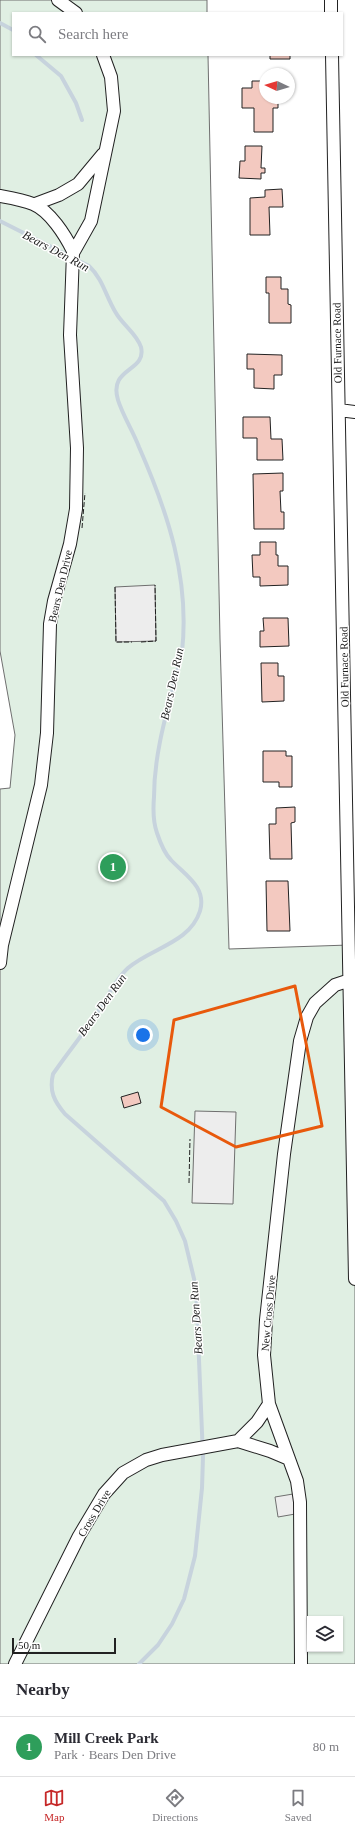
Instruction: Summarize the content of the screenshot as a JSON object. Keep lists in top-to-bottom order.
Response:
{
  "streets": {
    "street": [
      "Old Furnace Road",
      "Bears Den Drive",
      "New Cross Drive",
      "Cross Drive"
    ]
  },
  "crossings": [
    ["Old Furnace Road", "New Cross Drive"],
    ["New Cross Drive", "Cross Drive"]
  ],
  "water": ["Bears Den Run"],
  "scale_bar": "50 m",
  "north": "left",
  "page": {
    "search": "Search here",
    "pins": "1",
    "scale": "50 m",
    "heading": "Nearby",
    "list": [
      {
        "mark": "1",
        "name": "Mill Creek Park",
        "note": "Park · Bears Den Drive",
        "value": "80 m"
      }
    ],
    "nav": ["Map", "Directions", "Saved"]
  }
}
